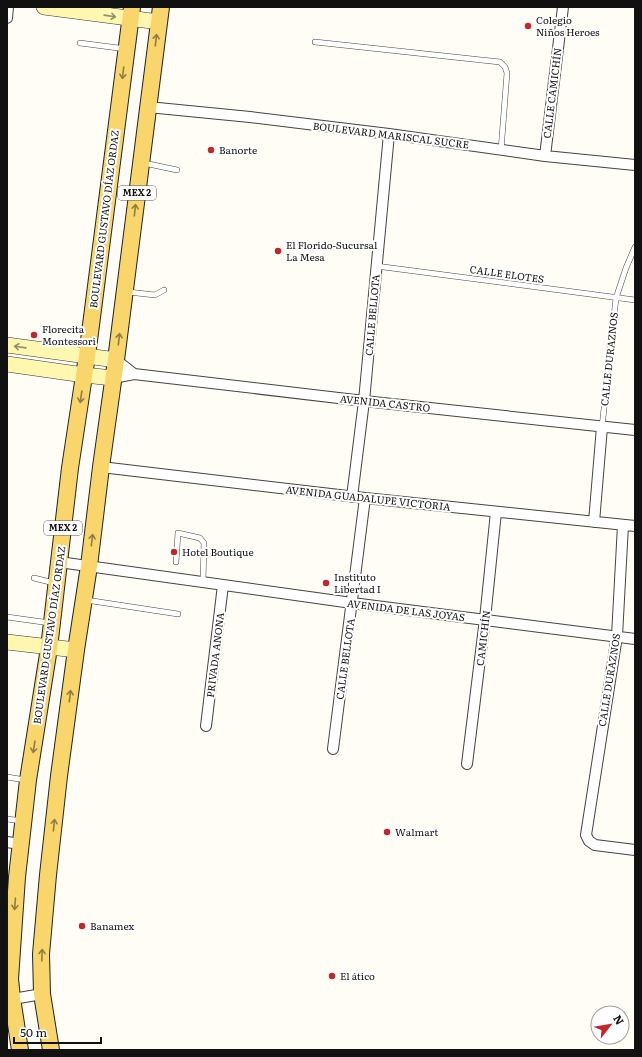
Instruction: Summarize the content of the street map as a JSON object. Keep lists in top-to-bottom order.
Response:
{
  "streets": {
    "main road": ["MEX 2", "BOULEVARD GUSTAVO DÍAZ ORDAZ"],
    "street": [
      "CALLE CAMICHÍN",
      "BOULEVARD MARISCAL SUCRE",
      "CALLE BELLOTA",
      "CALLE DURAZNOS",
      "AVENIDA CASTRO",
      "AVENIDA GUADALUPE VICTORIA",
      "AVENIDA DE LAS JOYAS",
      "CAMICHÍN",
      "PRIVADA ANONA"
    ],
    "lane": ["CALLE ELOTES"]
  },
  "crossings": [
    ["CALLE CAMICHÍN", "BOULEVARD MARISCAL SUCRE"],
    ["BOULEVARD MARISCAL SUCRE", "MEX 2"],
    ["BOULEVARD MARISCAL SUCRE", "CALLE BELLOTA"],
    ["MEX 2", "AVENIDA CASTRO"],
    ["MEX 2", "AVENIDA GUADALUPE VICTORIA"],
    ["MEX 2", "AVENIDA DE LAS JOYAS"],
    ["BOULEVARD GUSTAVO DÍAZ ORDAZ", "AVENIDA DE LAS JOYAS"],
    ["CALLE ELOTES", "CALLE BELLOTA"],
    ["CALLE ELOTES", "CALLE DURAZNOS"],
    ["CALLE BELLOTA", "AVENIDA CASTRO"],
    ["CALLE BELLOTA", "AVENIDA GUADALUPE VICTORIA"],
    ["CALLE BELLOTA", "AVENIDA DE LAS JOYAS"],
    ["CALLE DURAZNOS", "AVENIDA CASTRO"],
    ["CALLE DURAZNOS", "AVENIDA GUADALUPE VICTORIA"],
    ["CALLE DURAZNOS", "AVENIDA DE LAS JOYAS"],
    ["AVENIDA GUADALUPE VICTORIA", "CAMICHÍN"],
    ["AVENIDA DE LAS JOYAS", "CAMICHÍN"],
    ["AVENIDA DE LAS JOYAS", "PRIVADA ANONA"]
  ],
  "places": [
    "Colegio Niños Heroes",
    "Banorte",
    "El Florido-Sucursal La Mesa",
    "Florecita Montessori",
    "Hotel Boutique",
    "Instituto Libertad I",
    "Walmart",
    "Banamex",
    "El ático"
  ],
  "scale_bar": "50 m",
  "north": "top right"
}
